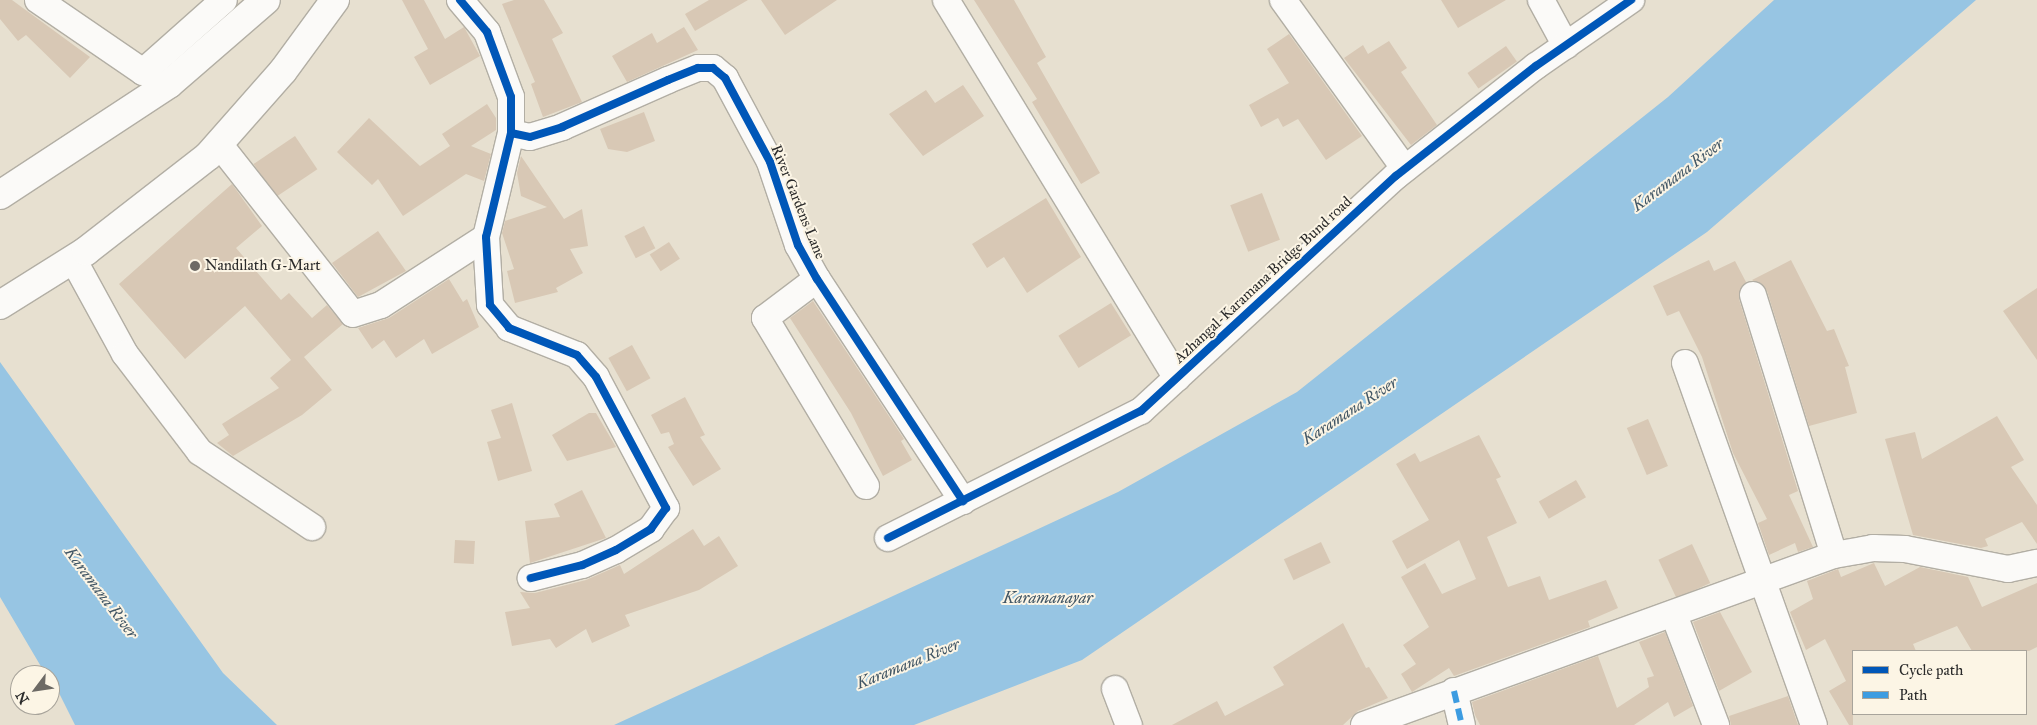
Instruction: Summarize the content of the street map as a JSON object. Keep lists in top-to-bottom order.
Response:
{
  "streets": {
    "street": ["River Gardens Lane", "Azhangal-Karamana Bridge Bund road"]
  },
  "crossings": [
    ["River Gardens Lane", "Azhangal-Karamana Bridge Bund road"]
  ],
  "water": ["Karamana River", "Karamanayar"],
  "places": ["Nandilath G-Mart"],
  "legend": ["Cycle path", "Path"],
  "north": "bottom left"
}
